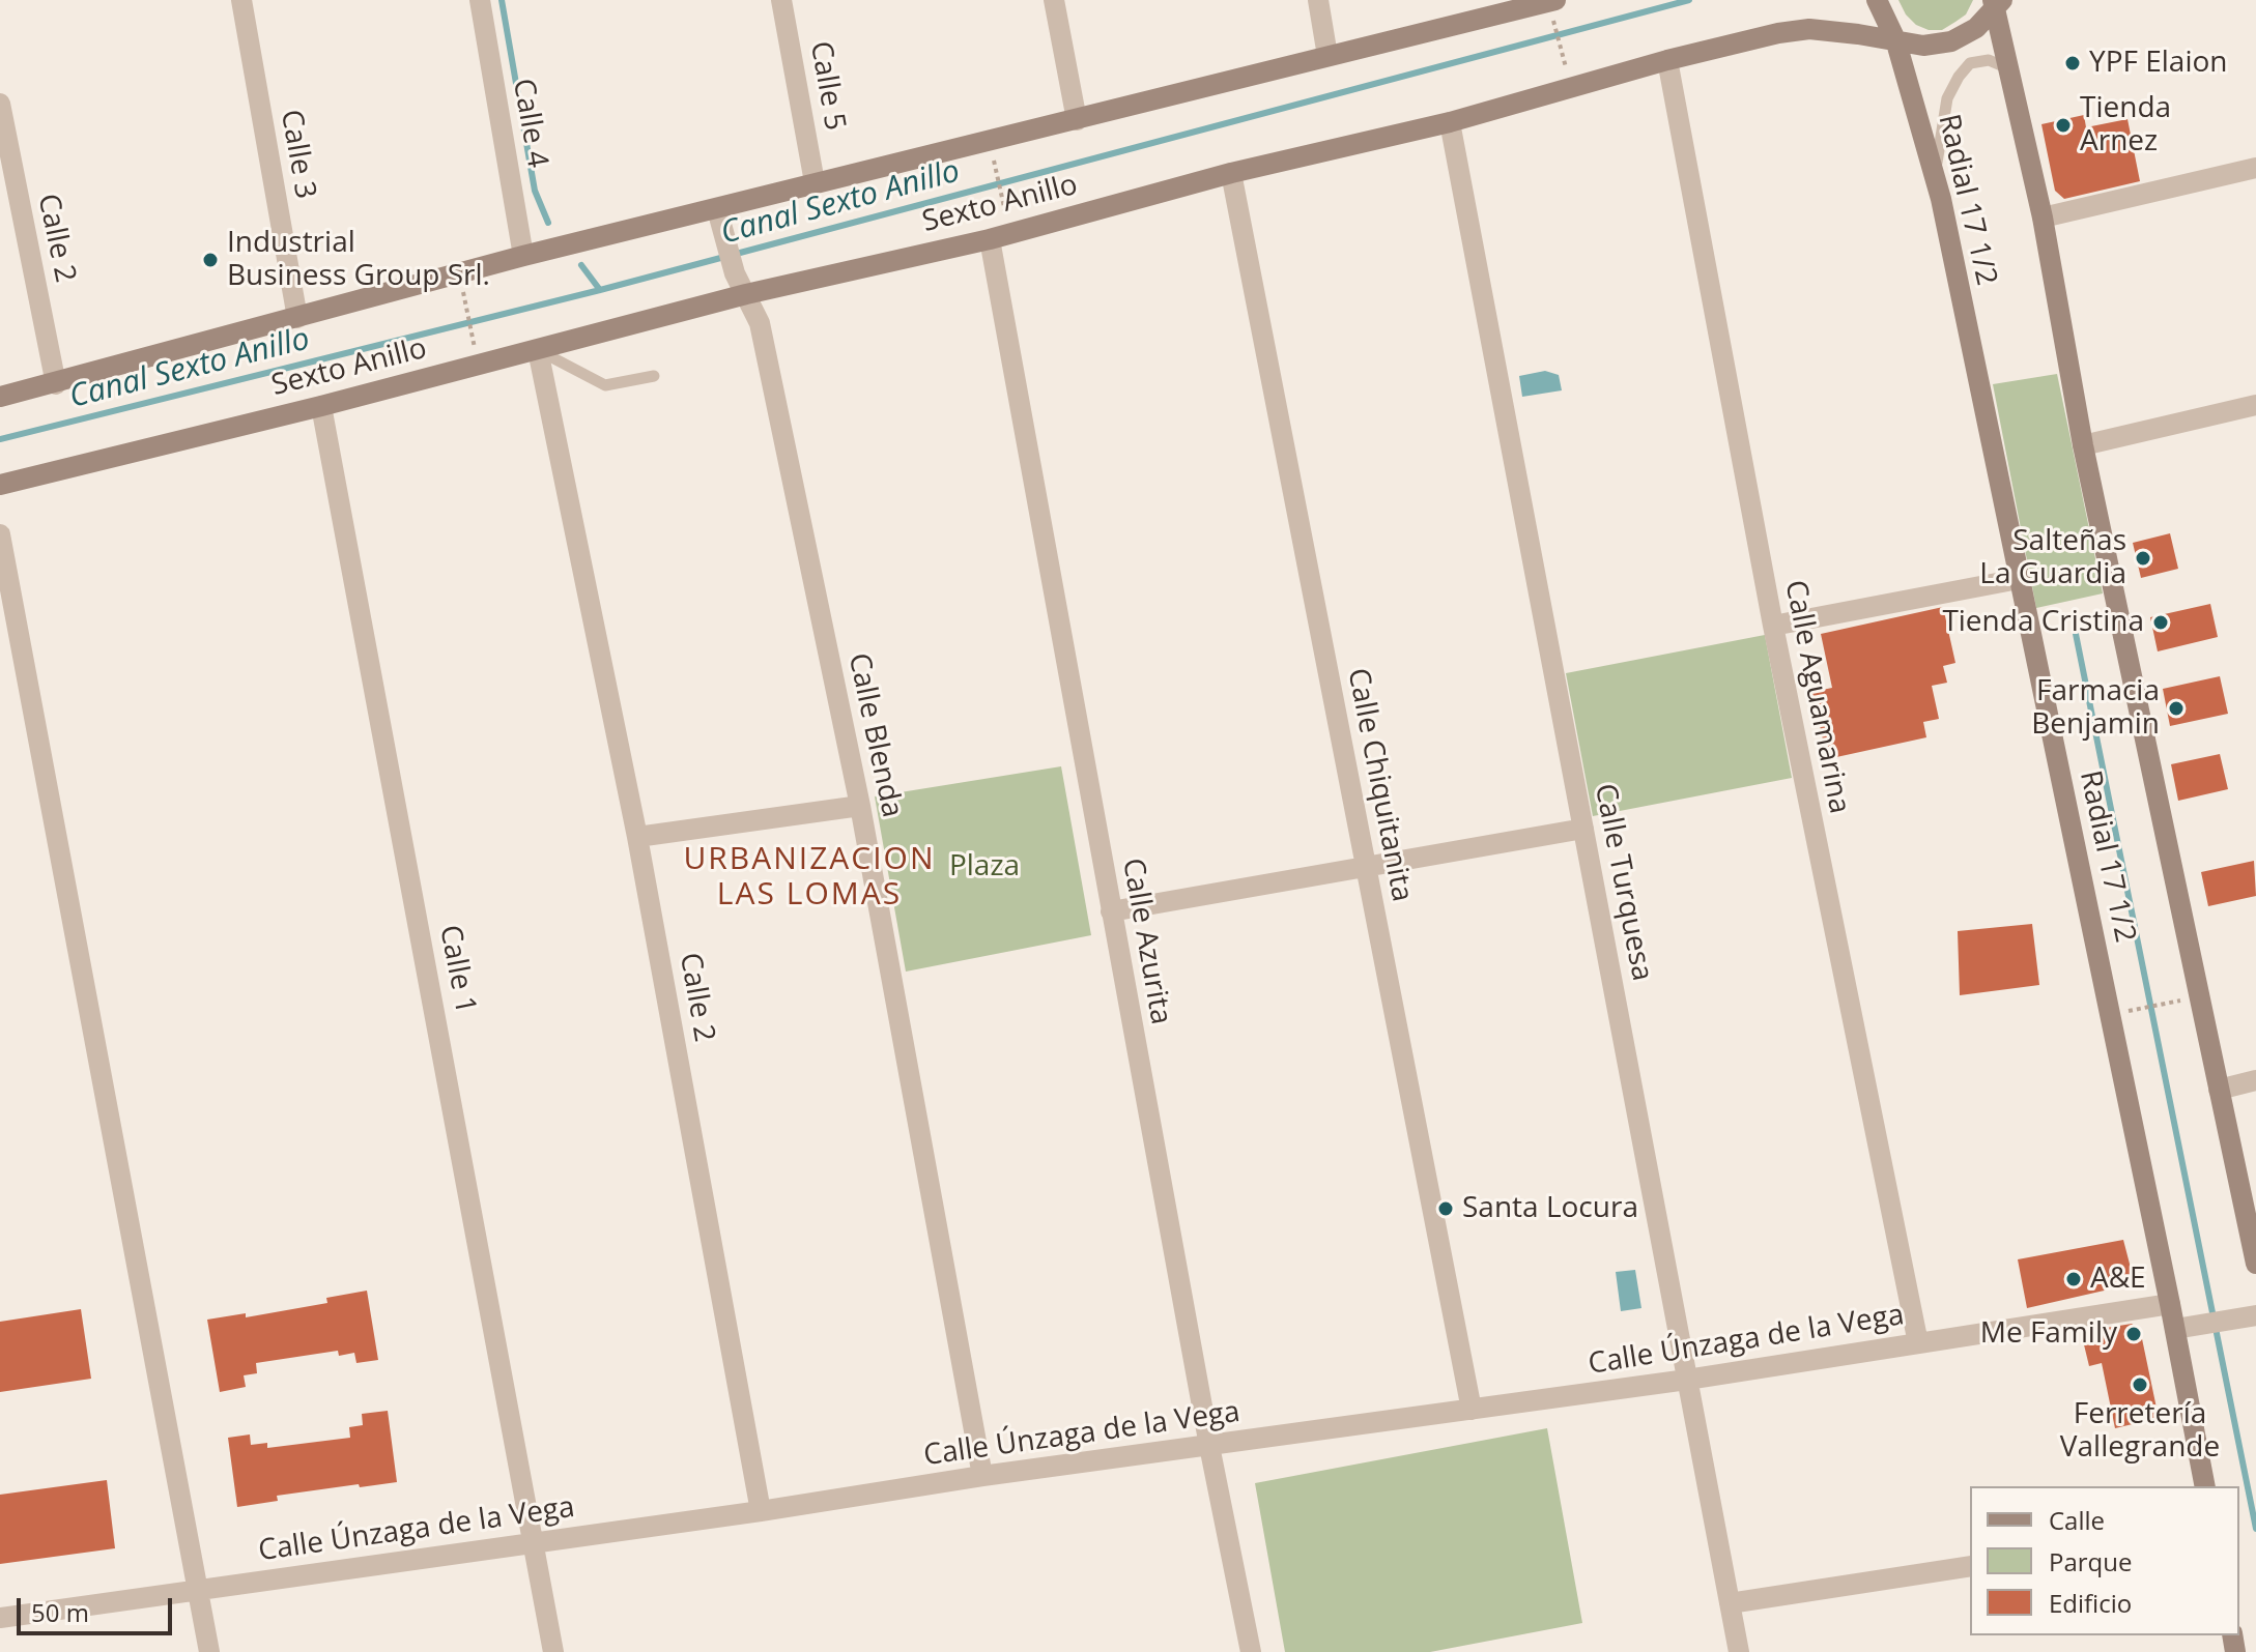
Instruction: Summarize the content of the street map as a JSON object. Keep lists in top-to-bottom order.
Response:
{
  "streets": {
    "main road": ["Radial 17 1/2", "Sexto Anillo"],
    "street": [
      "Calle 5",
      "Calle 4",
      "Calle 3",
      "Calle 2",
      "Calle Aguamarina",
      "Calle Blenda",
      "Calle Chiquitanita",
      "Calle Turquesa",
      "Calle Azurita",
      "Calle 1",
      "Calle Únzaga de la Vega"
    ]
  },
  "crossings": [
    ["Calle 5", "Sexto Anillo"],
    ["Calle 4", "Sexto Anillo"],
    ["Calle 3", "Sexto Anillo"],
    ["Radial 17 1/2", "Sexto Anillo"],
    ["Radial 17 1/2", "Calle Únzaga de la Vega"],
    ["Sexto Anillo", "Calle 2"],
    ["Sexto Anillo", "Calle Aguamarina"],
    ["Sexto Anillo", "Calle Blenda"],
    ["Sexto Anillo", "Calle Chiquitanita"],
    ["Sexto Anillo", "Calle Turquesa"],
    ["Sexto Anillo", "Calle Azurita"],
    ["Sexto Anillo", "Calle 1"],
    ["Calle 2", "Calle Únzaga de la Vega"],
    ["Calle Aguamarina", "Calle Únzaga de la Vega"],
    ["Calle Blenda", "Calle Únzaga de la Vega"],
    ["Calle Chiquitanita", "Calle Únzaga de la Vega"],
    ["Calle Turquesa", "Calle Únzaga de la Vega"],
    ["Calle Azurita", "Calle Únzaga de la Vega"],
    ["Calle 1", "Calle Únzaga de la Vega"]
  ],
  "districts": ["URBANIZACION LAS LOMAS"],
  "water": ["Canal Sexto Anillo"],
  "parks": ["Plaza"],
  "places": [
    "YPF Elaion",
    "Tienda Arnez",
    "Industrial Business Group Srl.",
    "Salteñas La Guardia",
    "Tienda Cristina",
    "Farmacia Benjamin",
    "Santa Locura",
    "A&E",
    "Me Family",
    "Ferretería Vallegrande"
  ],
  "legend": ["Calle", "Parque", "Edificio"],
  "scale_bar": "50 m"
}
